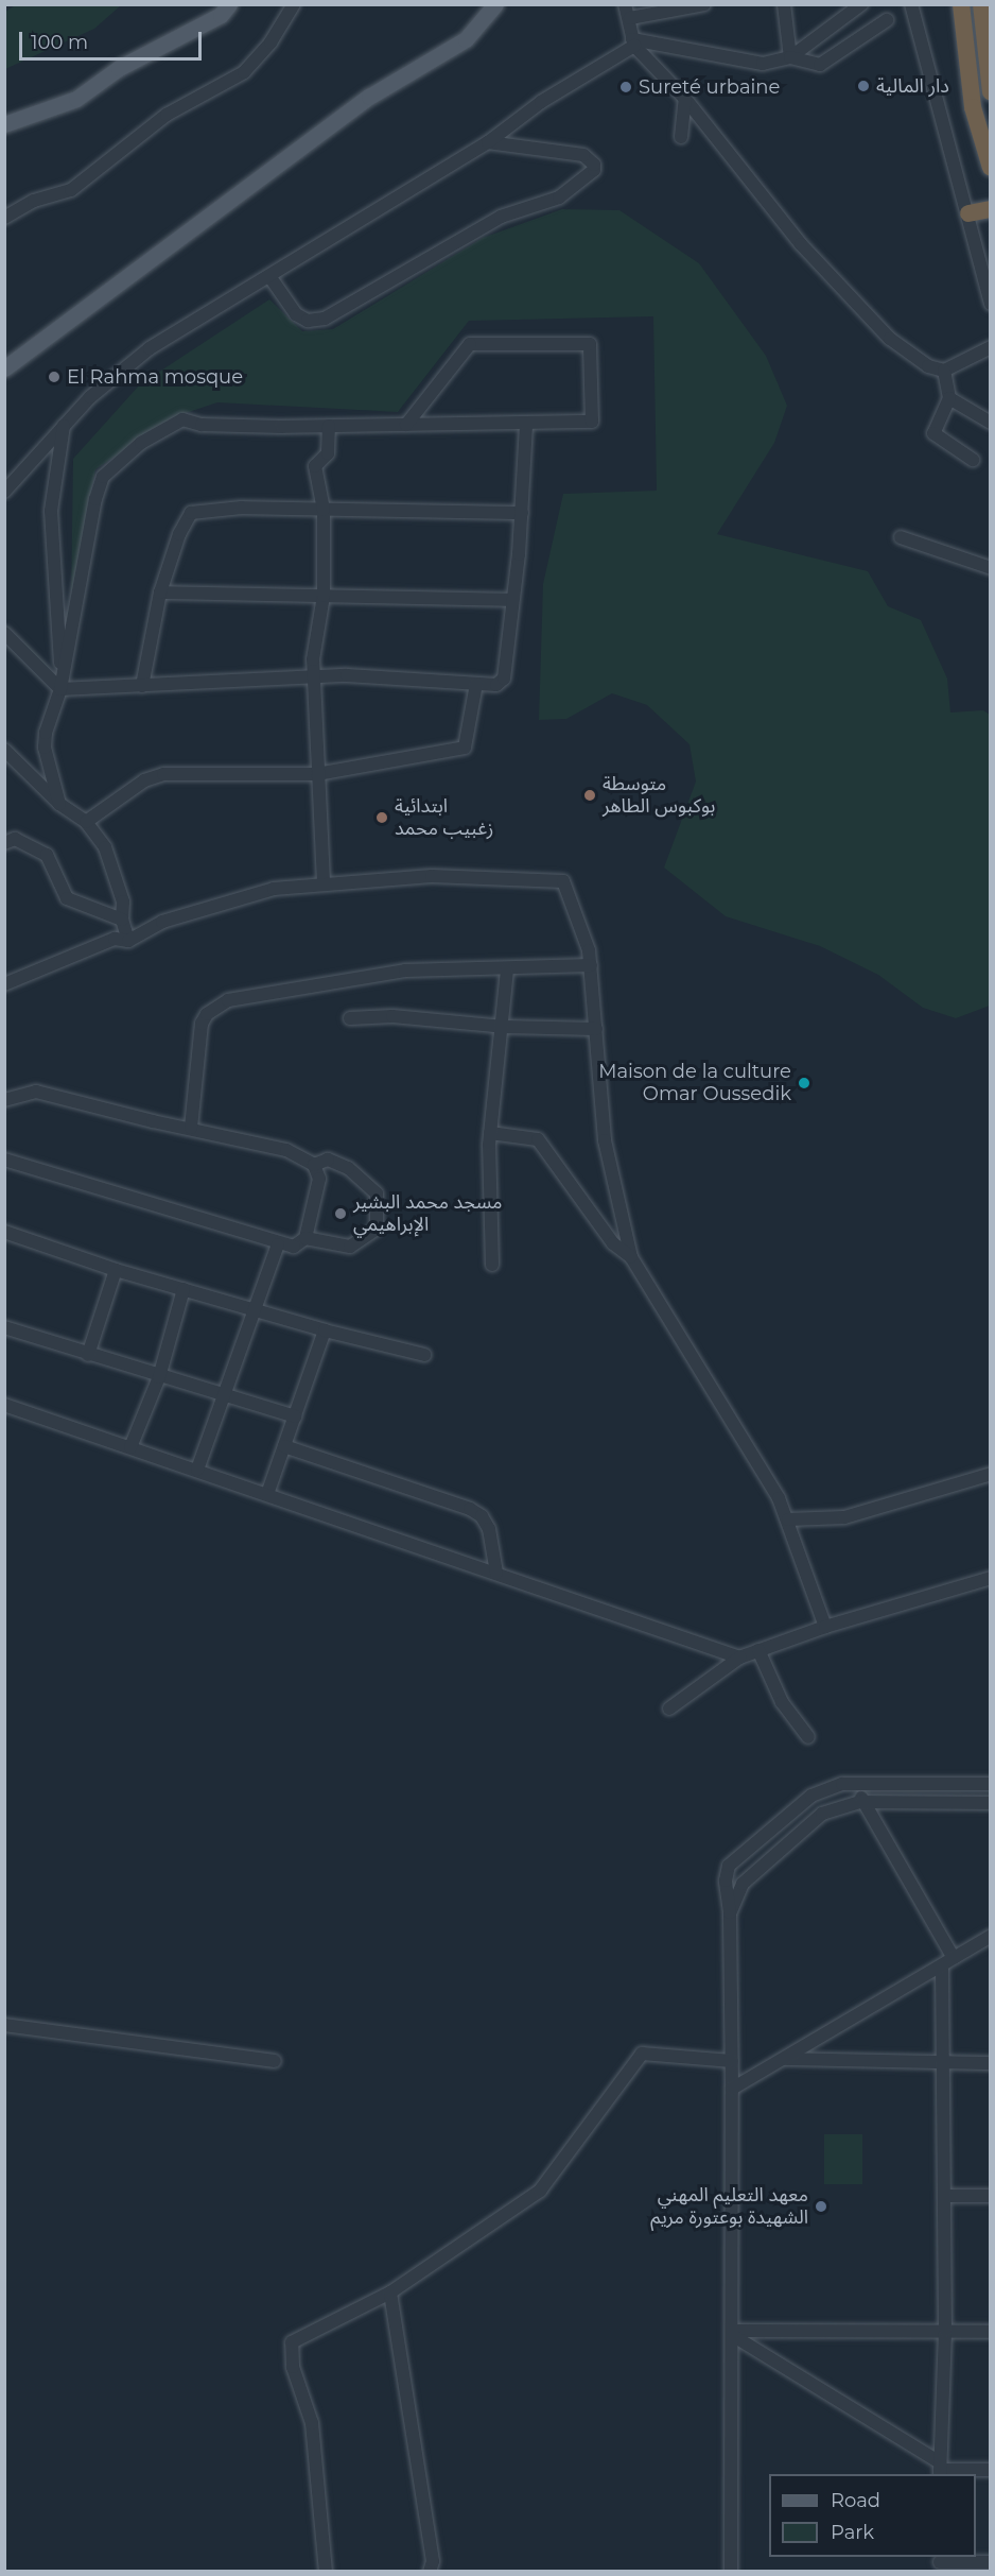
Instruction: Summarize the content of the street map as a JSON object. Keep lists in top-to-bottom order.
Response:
{
  "places": [
    "دار المالية",
    "Sureté urbaine",
    "El Rahma mosque",
    "متوسطة بوكبوس الطاهر",
    "ابتدائية زغبيب محمد",
    "Maison de la culture Omar Oussedik",
    "مسجد محمد البشير الإبراهيمي",
    "معهد التعليم المهني الشهيدة بوعتورة مريم"
  ],
  "legend": ["Road", "Park"],
  "scale_bar": "100 m"
}
